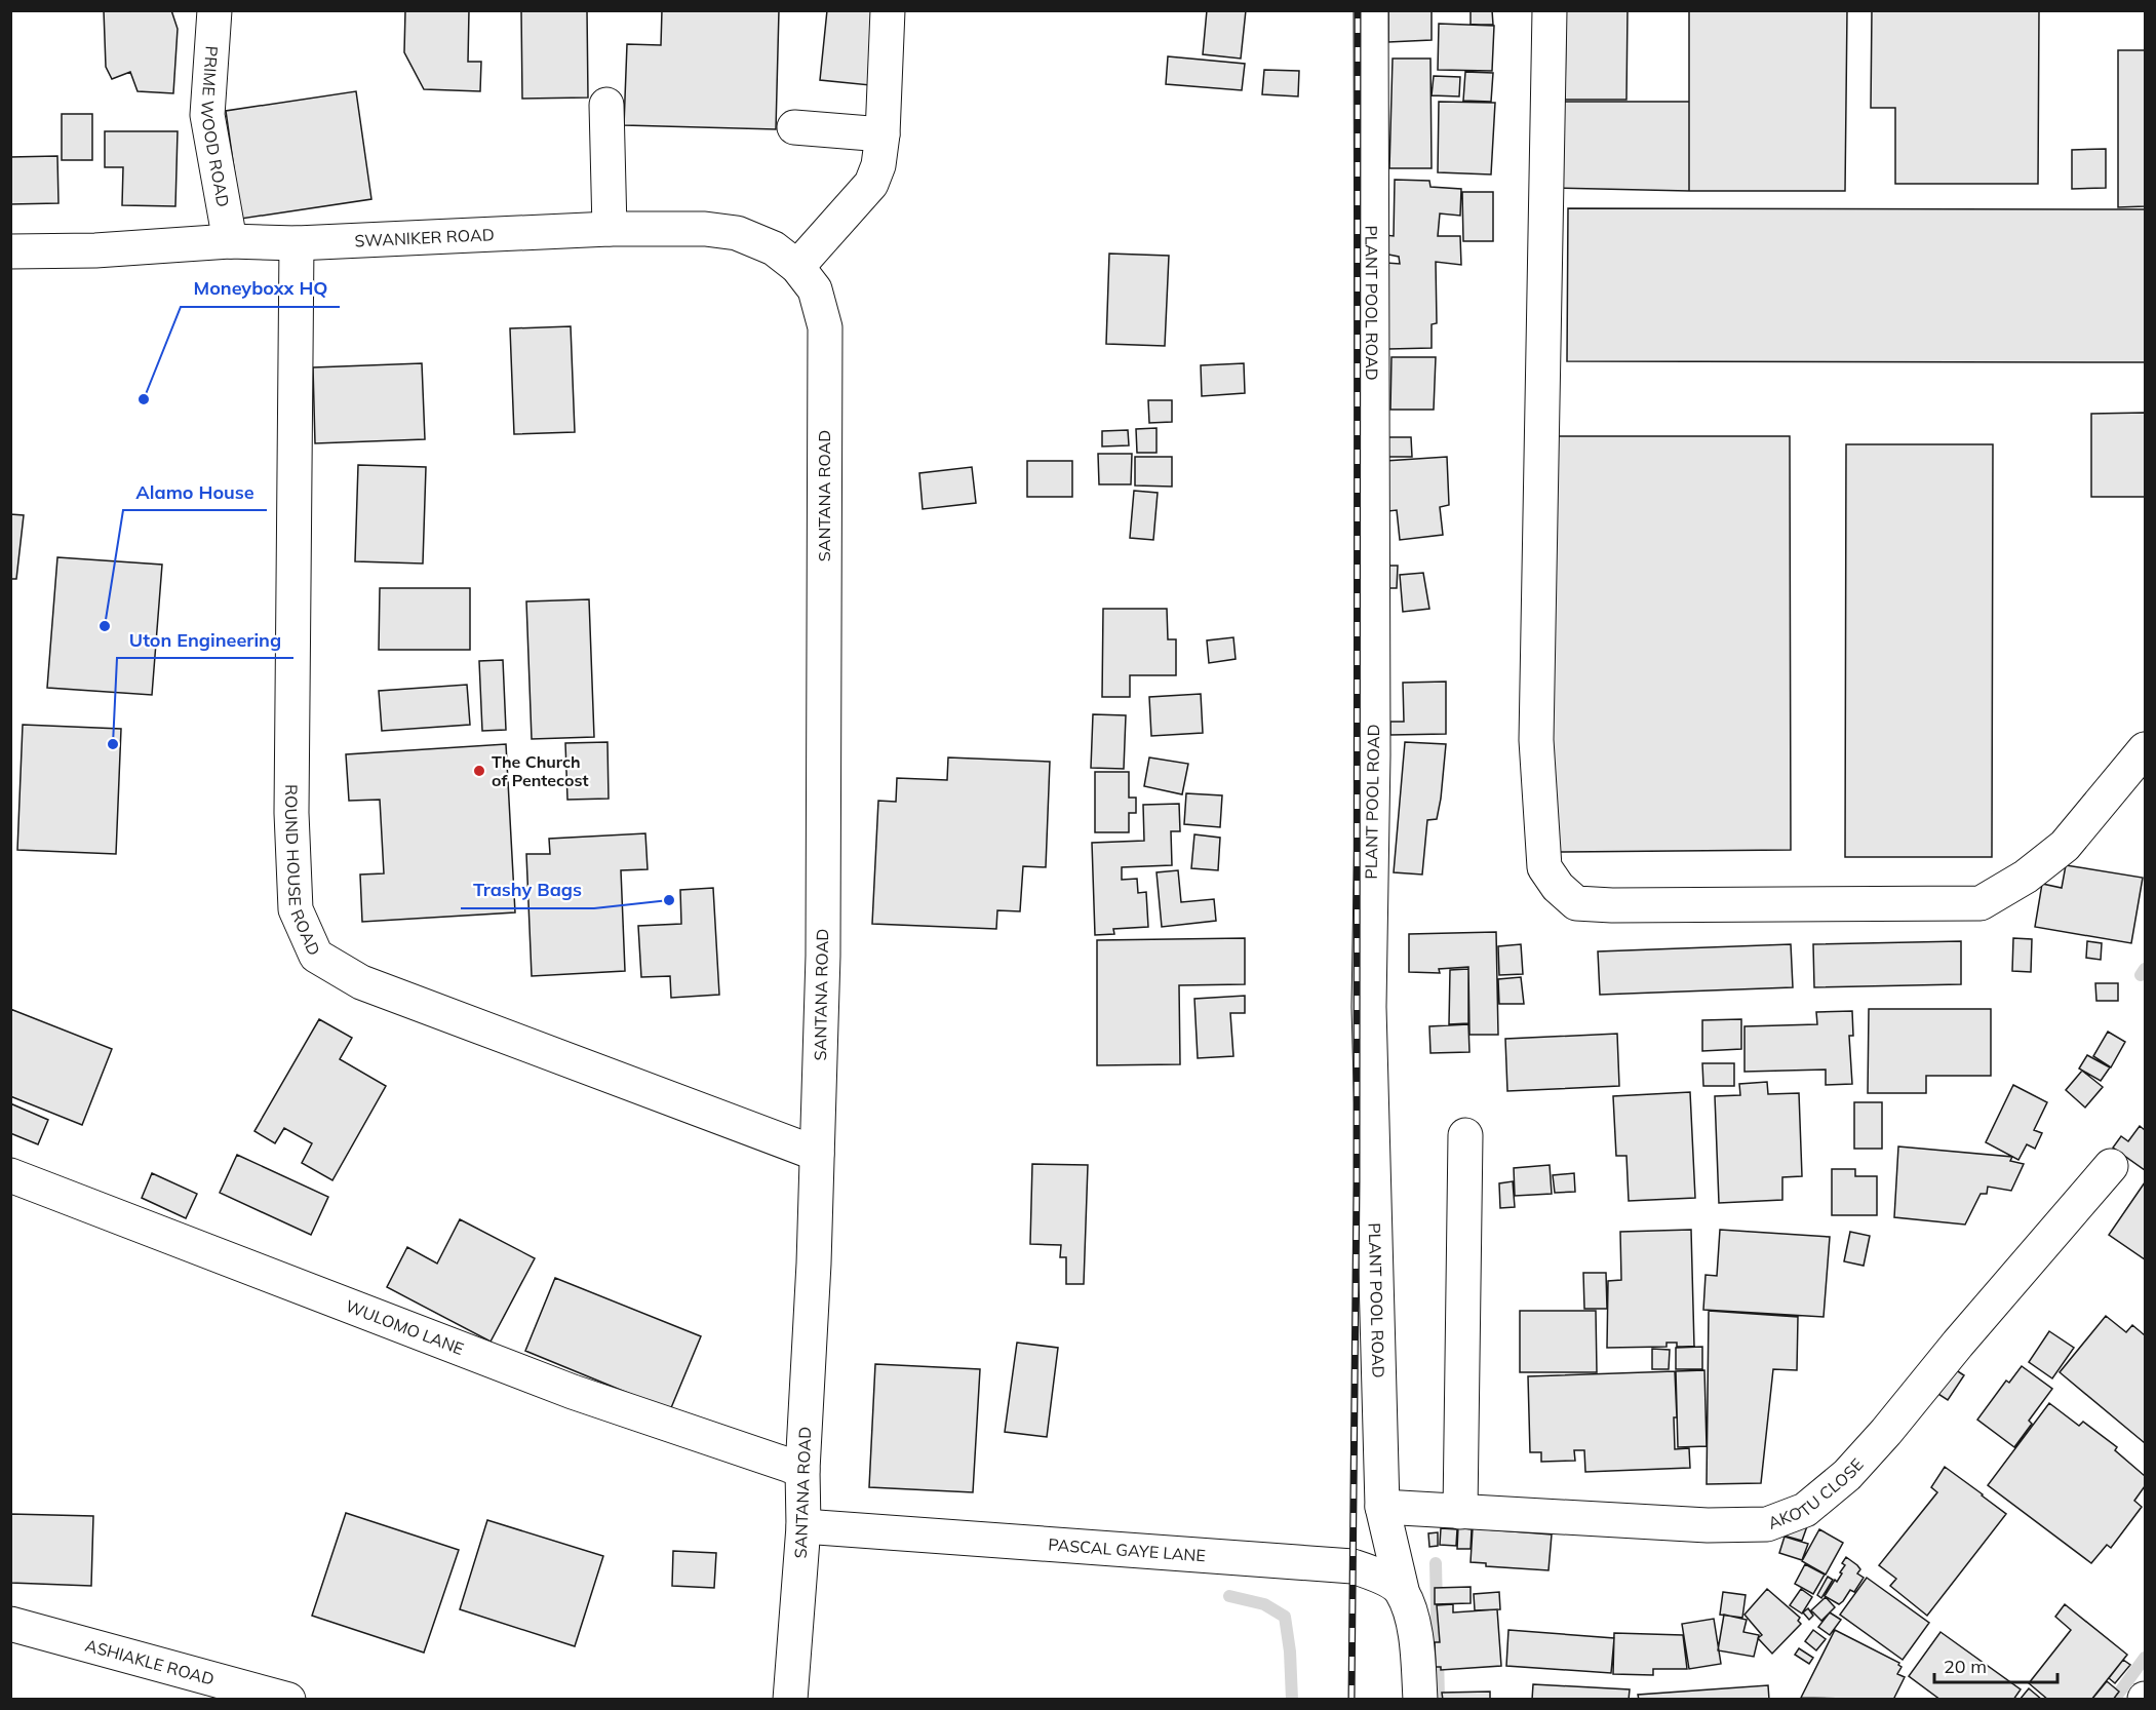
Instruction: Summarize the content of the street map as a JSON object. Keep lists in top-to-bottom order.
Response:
{
  "streets": {
    "street": [
      "PRIME WOOD ROAD",
      "SWANIKER ROAD",
      "PLANT POOL ROAD",
      "SANTANA ROAD",
      "ROUND HOUSE ROAD",
      "WULOMO LANE",
      "AKOTU CLOSE",
      "PASCAL GAYE LANE",
      "ASHIAKLE ROAD"
    ]
  },
  "crossings": [
    ["PRIME WOOD ROAD", "SWANIKER ROAD"],
    ["SWANIKER ROAD", "SANTANA ROAD"],
    ["SWANIKER ROAD", "ROUND HOUSE ROAD"],
    ["PLANT POOL ROAD", "AKOTU CLOSE"],
    ["PLANT POOL ROAD", "PASCAL GAYE LANE"],
    ["SANTANA ROAD", "ROUND HOUSE ROAD"],
    ["SANTANA ROAD", "WULOMO LANE"],
    ["SANTANA ROAD", "PASCAL GAYE LANE"]
  ],
  "places": [
    "Moneyboxx HQ",
    "Alamo House",
    "Uton Engineering",
    "The Church of Pentecost",
    "Trashy Bags"
  ],
  "scale_bar": "20 m"
}
